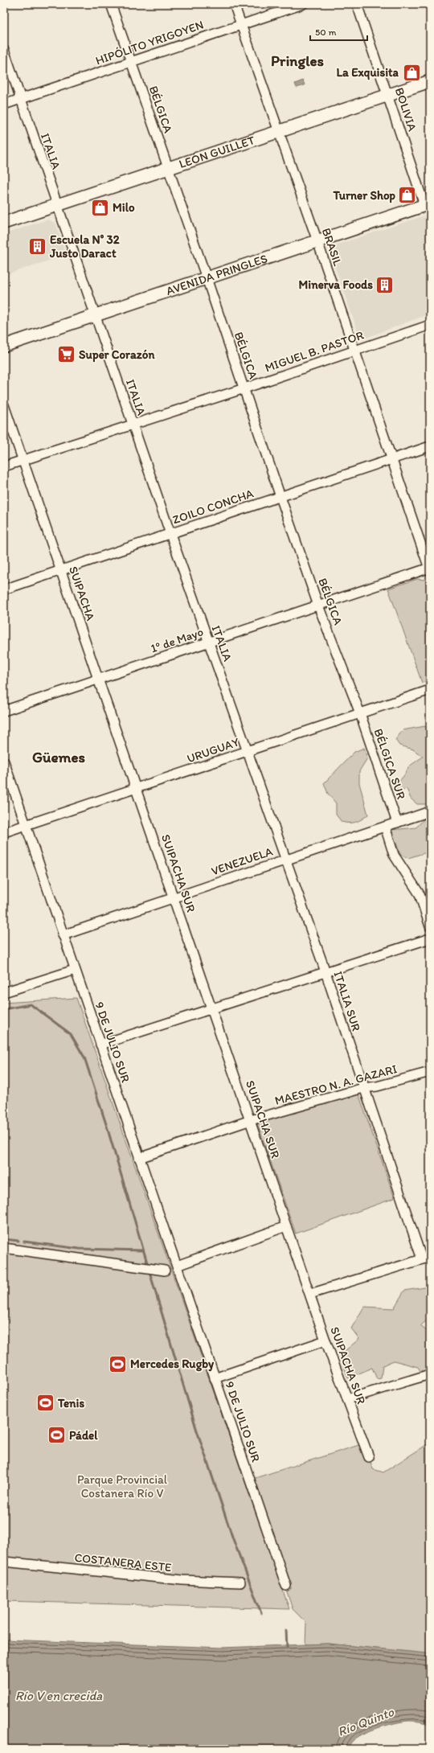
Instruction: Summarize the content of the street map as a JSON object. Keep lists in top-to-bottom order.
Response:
{
  "streets": {
    "street": [
      "HIPÓLITO YRIGOYEN",
      "BÉLGICA",
      "BOLIVIA",
      "LEÓN GUILLET",
      "ITALIA",
      "BRASIL",
      "AVENIDA PRINGLES",
      "MIGUEL B. PASTOR",
      "ZOILO CONCHA",
      "SUIPACHA",
      "1º de Mayo",
      "URUGUAY",
      "BÉLGICA SUR",
      "VENEZUELA",
      "SUIPACHA SUR",
      "ITALIA SUR",
      "9 DE JULIO SUR",
      "MAESTRO N. A. GAZARI",
      "COSTANERA ESTE"
    ]
  },
  "crossings": [
    ["HIPÓLITO YRIGOYEN", "BÉLGICA"],
    ["HIPÓLITO YRIGOYEN", "ITALIA"],
    ["HIPÓLITO YRIGOYEN", "BRASIL"],
    ["BÉLGICA", "LEÓN GUILLET"],
    ["BÉLGICA", "AVENIDA PRINGLES"],
    ["BÉLGICA", "MIGUEL B. PASTOR"],
    ["BÉLGICA", "ZOILO CONCHA"],
    ["BÉLGICA", "1º de Mayo"],
    ["BÉLGICA", "URUGUAY"],
    ["BÉLGICA", "BÉLGICA SUR"],
    ["BOLIVIA", "LEÓN GUILLET"],
    ["BOLIVIA", "AVENIDA PRINGLES"],
    ["LEÓN GUILLET", "ITALIA"],
    ["LEÓN GUILLET", "BRASIL"],
    ["ITALIA", "AVENIDA PRINGLES"],
    ["ITALIA", "MIGUEL B. PASTOR"],
    ["ITALIA", "ZOILO CONCHA"],
    ["ITALIA", "1º de Mayo"],
    ["ITALIA", "URUGUAY"],
    ["ITALIA", "ITALIA SUR"],
    ["BRASIL", "AVENIDA PRINGLES"],
    ["BRASIL", "MIGUEL B. PASTOR"],
    ["BRASIL", "ZOILO CONCHA"],
    ["BRASIL", "1º de Mayo"],
    ["MIGUEL B. PASTOR", "SUIPACHA"],
    ["ZOILO CONCHA", "SUIPACHA"],
    ["SUIPACHA", "1º de Mayo"],
    ["SUIPACHA", "URUGUAY"],
    ["SUIPACHA", "SUIPACHA SUR"],
    ["URUGUAY", "BÉLGICA SUR"],
    ["URUGUAY", "SUIPACHA SUR"],
    ["URUGUAY", "ITALIA SUR"],
    ["URUGUAY", "9 DE JULIO SUR"],
    ["BÉLGICA SUR", "VENEZUELA"],
    ["VENEZUELA", "SUIPACHA SUR"],
    ["VENEZUELA", "ITALIA SUR"],
    ["VENEZUELA", "9 DE JULIO SUR"],
    ["SUIPACHA SUR", "MAESTRO N. A. GAZARI"],
    ["ITALIA SUR", "MAESTRO N. A. GAZARI"],
    ["9 DE JULIO SUR", "MAESTRO N. A. GAZARI"]
  ],
  "districts": ["Pringles", "Güemes"],
  "water": ["Río V en crecida", "Río Quinto"],
  "parks": ["Parque Provincial Costanera Río V"],
  "places": {
    "shop": ["La Exquisita", "Turner Shop", "Milo"],
    "building": ["Escuela N° 32 Justo Daract", "Minerva Foods"],
    "supermarket": ["Super Corazón"],
    "sports": ["Mercedes Rugby", "Tenis", "Pádel"]
  },
  "scale_bar": "50 m"
}
